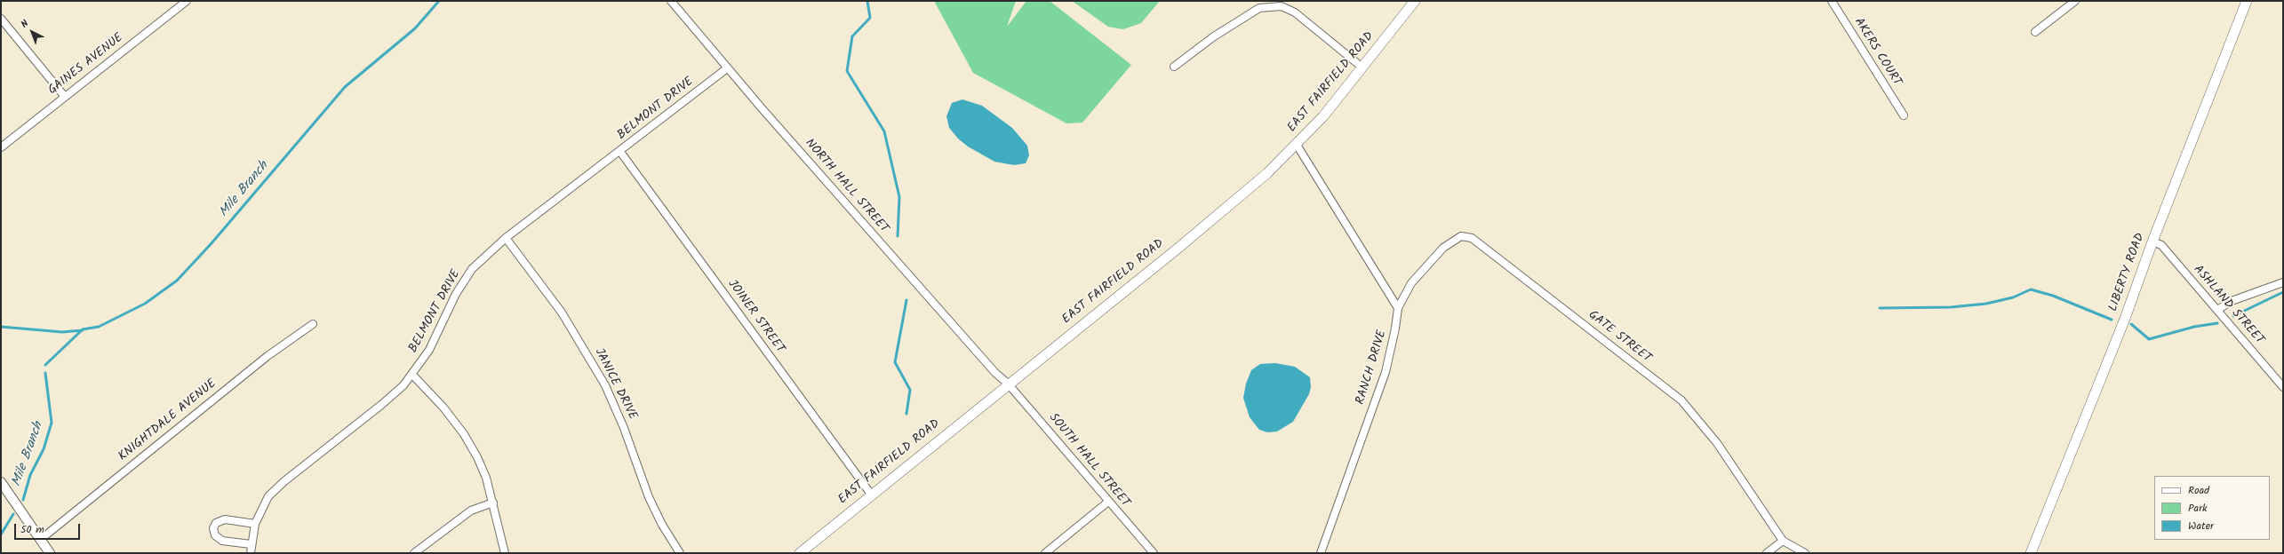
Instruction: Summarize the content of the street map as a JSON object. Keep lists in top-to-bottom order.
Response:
{
  "streets": {
    "main road": ["EAST FAIRFIELD ROAD", "LIBERTY ROAD"],
    "street": [
      "AKERS COURT",
      "GAINES AVENUE",
      "BELMONT DRIVE",
      "NORTH HALL STREET",
      "ASHLAND STREET",
      "JOINER STREET",
      "GATE STREET",
      "RANCH DRIVE",
      "JANICE DRIVE",
      "KNIGHTDALE AVENUE",
      "SOUTH HALL STREET"
    ]
  },
  "crossings": [
    ["EAST FAIRFIELD ROAD", "NORTH HALL STREET"],
    ["EAST FAIRFIELD ROAD", "JOINER STREET"],
    ["EAST FAIRFIELD ROAD", "SOUTH HALL STREET"],
    ["BELMONT DRIVE", "NORTH HALL STREET"],
    ["BELMONT DRIVE", "JOINER STREET"],
    ["BELMONT DRIVE", "JANICE DRIVE"],
    ["NORTH HALL STREET", "SOUTH HALL STREET"],
    ["LIBERTY ROAD", "ASHLAND STREET"],
    ["GATE STREET", "RANCH DRIVE"]
  ],
  "water": ["Mile Branch"],
  "legend": ["Road", "Park", "Water"],
  "scale_bar": "50 m",
  "north": "top left"
}
